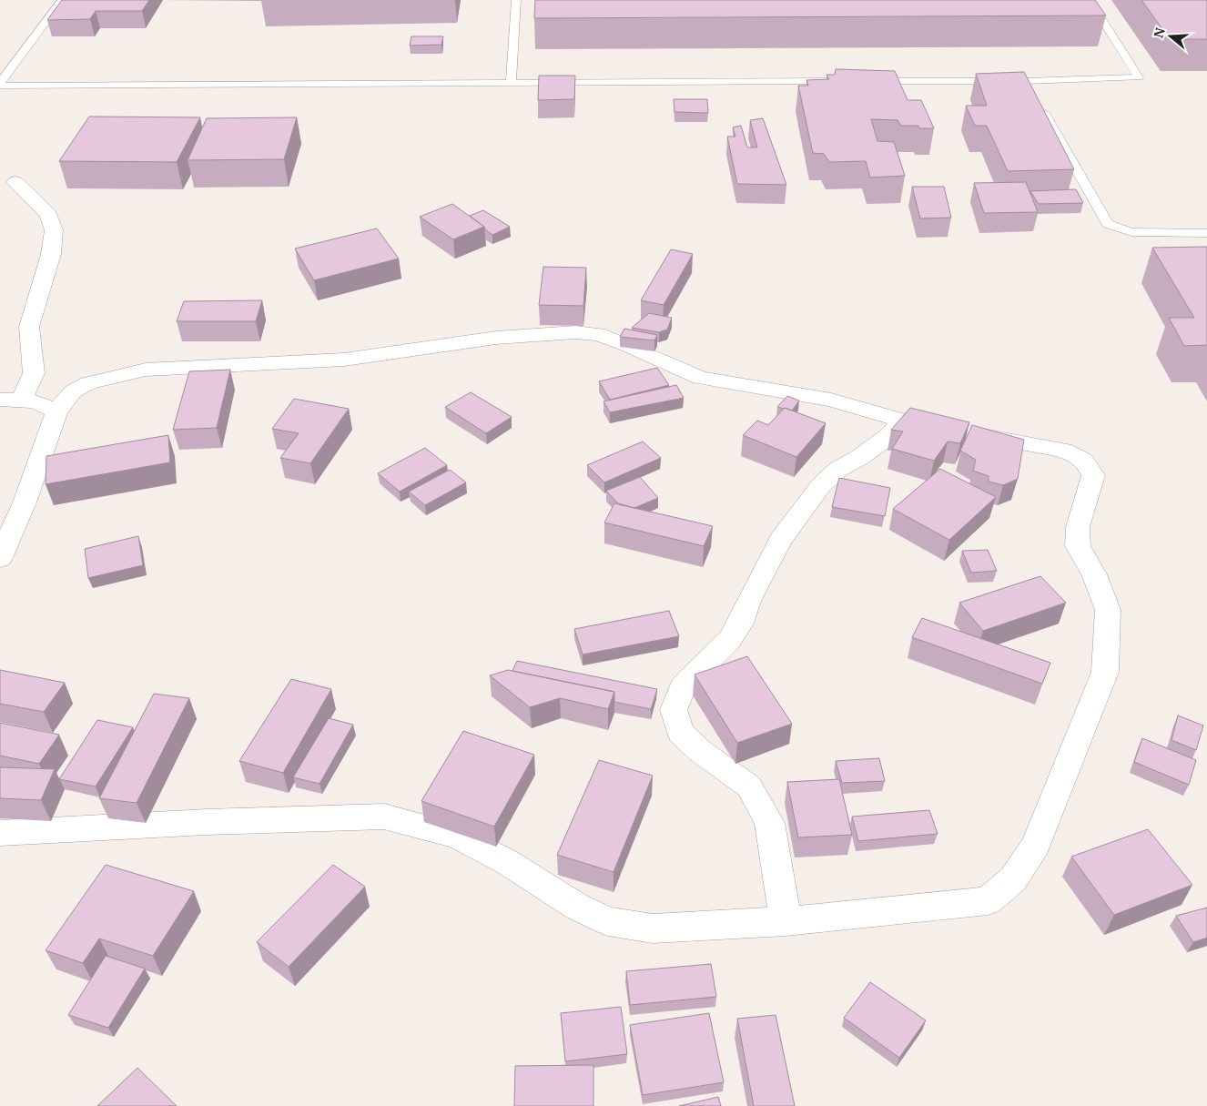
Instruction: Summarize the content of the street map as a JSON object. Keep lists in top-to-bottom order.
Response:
{
  "north": "left"
}
